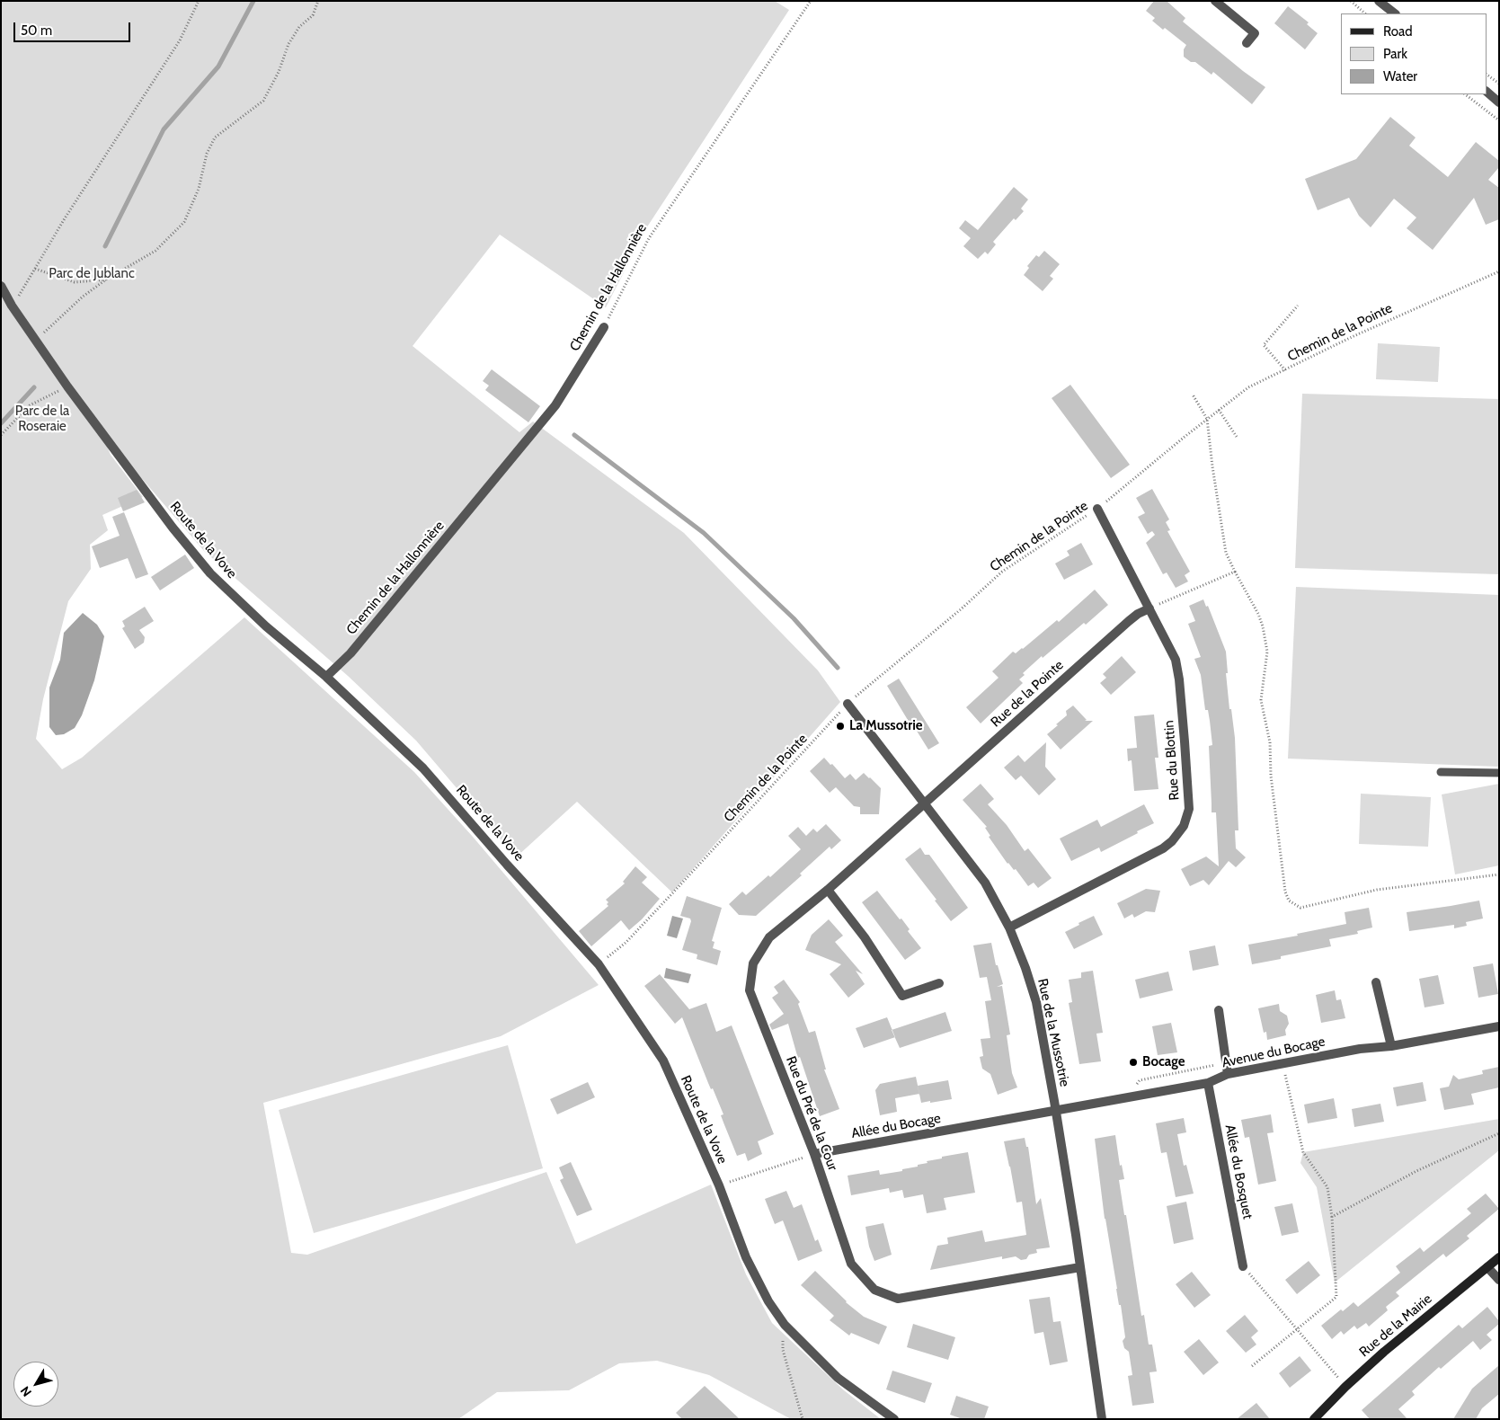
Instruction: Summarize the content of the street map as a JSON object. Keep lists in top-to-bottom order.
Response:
{
  "streets": {
    "street": [
      "Chemin de la Hallonnière",
      "Route de la Vove",
      "Rue de la Pointe",
      "Rue du Blottin",
      "Rue de la Mussotrie",
      "Avenue du Bocage",
      "Rue du Pré de la Cour",
      "Allée du Bocage",
      "Allée du Bosquet",
      "Rue de la Mairie"
    ],
    "path": ["Chemin de la Pointe"]
  },
  "crossings": [
    ["Chemin de la Hallonnière", "Route de la Vove"],
    ["Chemin de la Pointe", "Route de la Vove"],
    ["Chemin de la Pointe", "Rue du Blottin"],
    ["Chemin de la Pointe", "Rue de la Mussotrie"],
    ["Rue de la Pointe", "Rue du Blottin"],
    ["Rue de la Pointe", "Rue de la Mussotrie"],
    ["Rue de la Pointe", "Rue du Pré de la Cour"],
    ["Rue du Blottin", "Rue de la Mussotrie"],
    ["Rue de la Mussotrie", "Avenue du Bocage"],
    ["Rue de la Mussotrie", "Rue du Pré de la Cour"],
    ["Rue de la Mussotrie", "Allée du Bocage"],
    ["Avenue du Bocage", "Allée du Bocage"],
    ["Avenue du Bocage", "Allée du Bosquet"],
    ["Rue du Pré de la Cour", "Allée du Bocage"]
  ],
  "parks": ["Parc de Jublanc", "Parc de la Roseraie"],
  "places": ["La Mussotrie", "Bocage"],
  "legend": ["Road", "Park", "Water"],
  "scale_bar": "50 m",
  "north": "bottom left"
}
